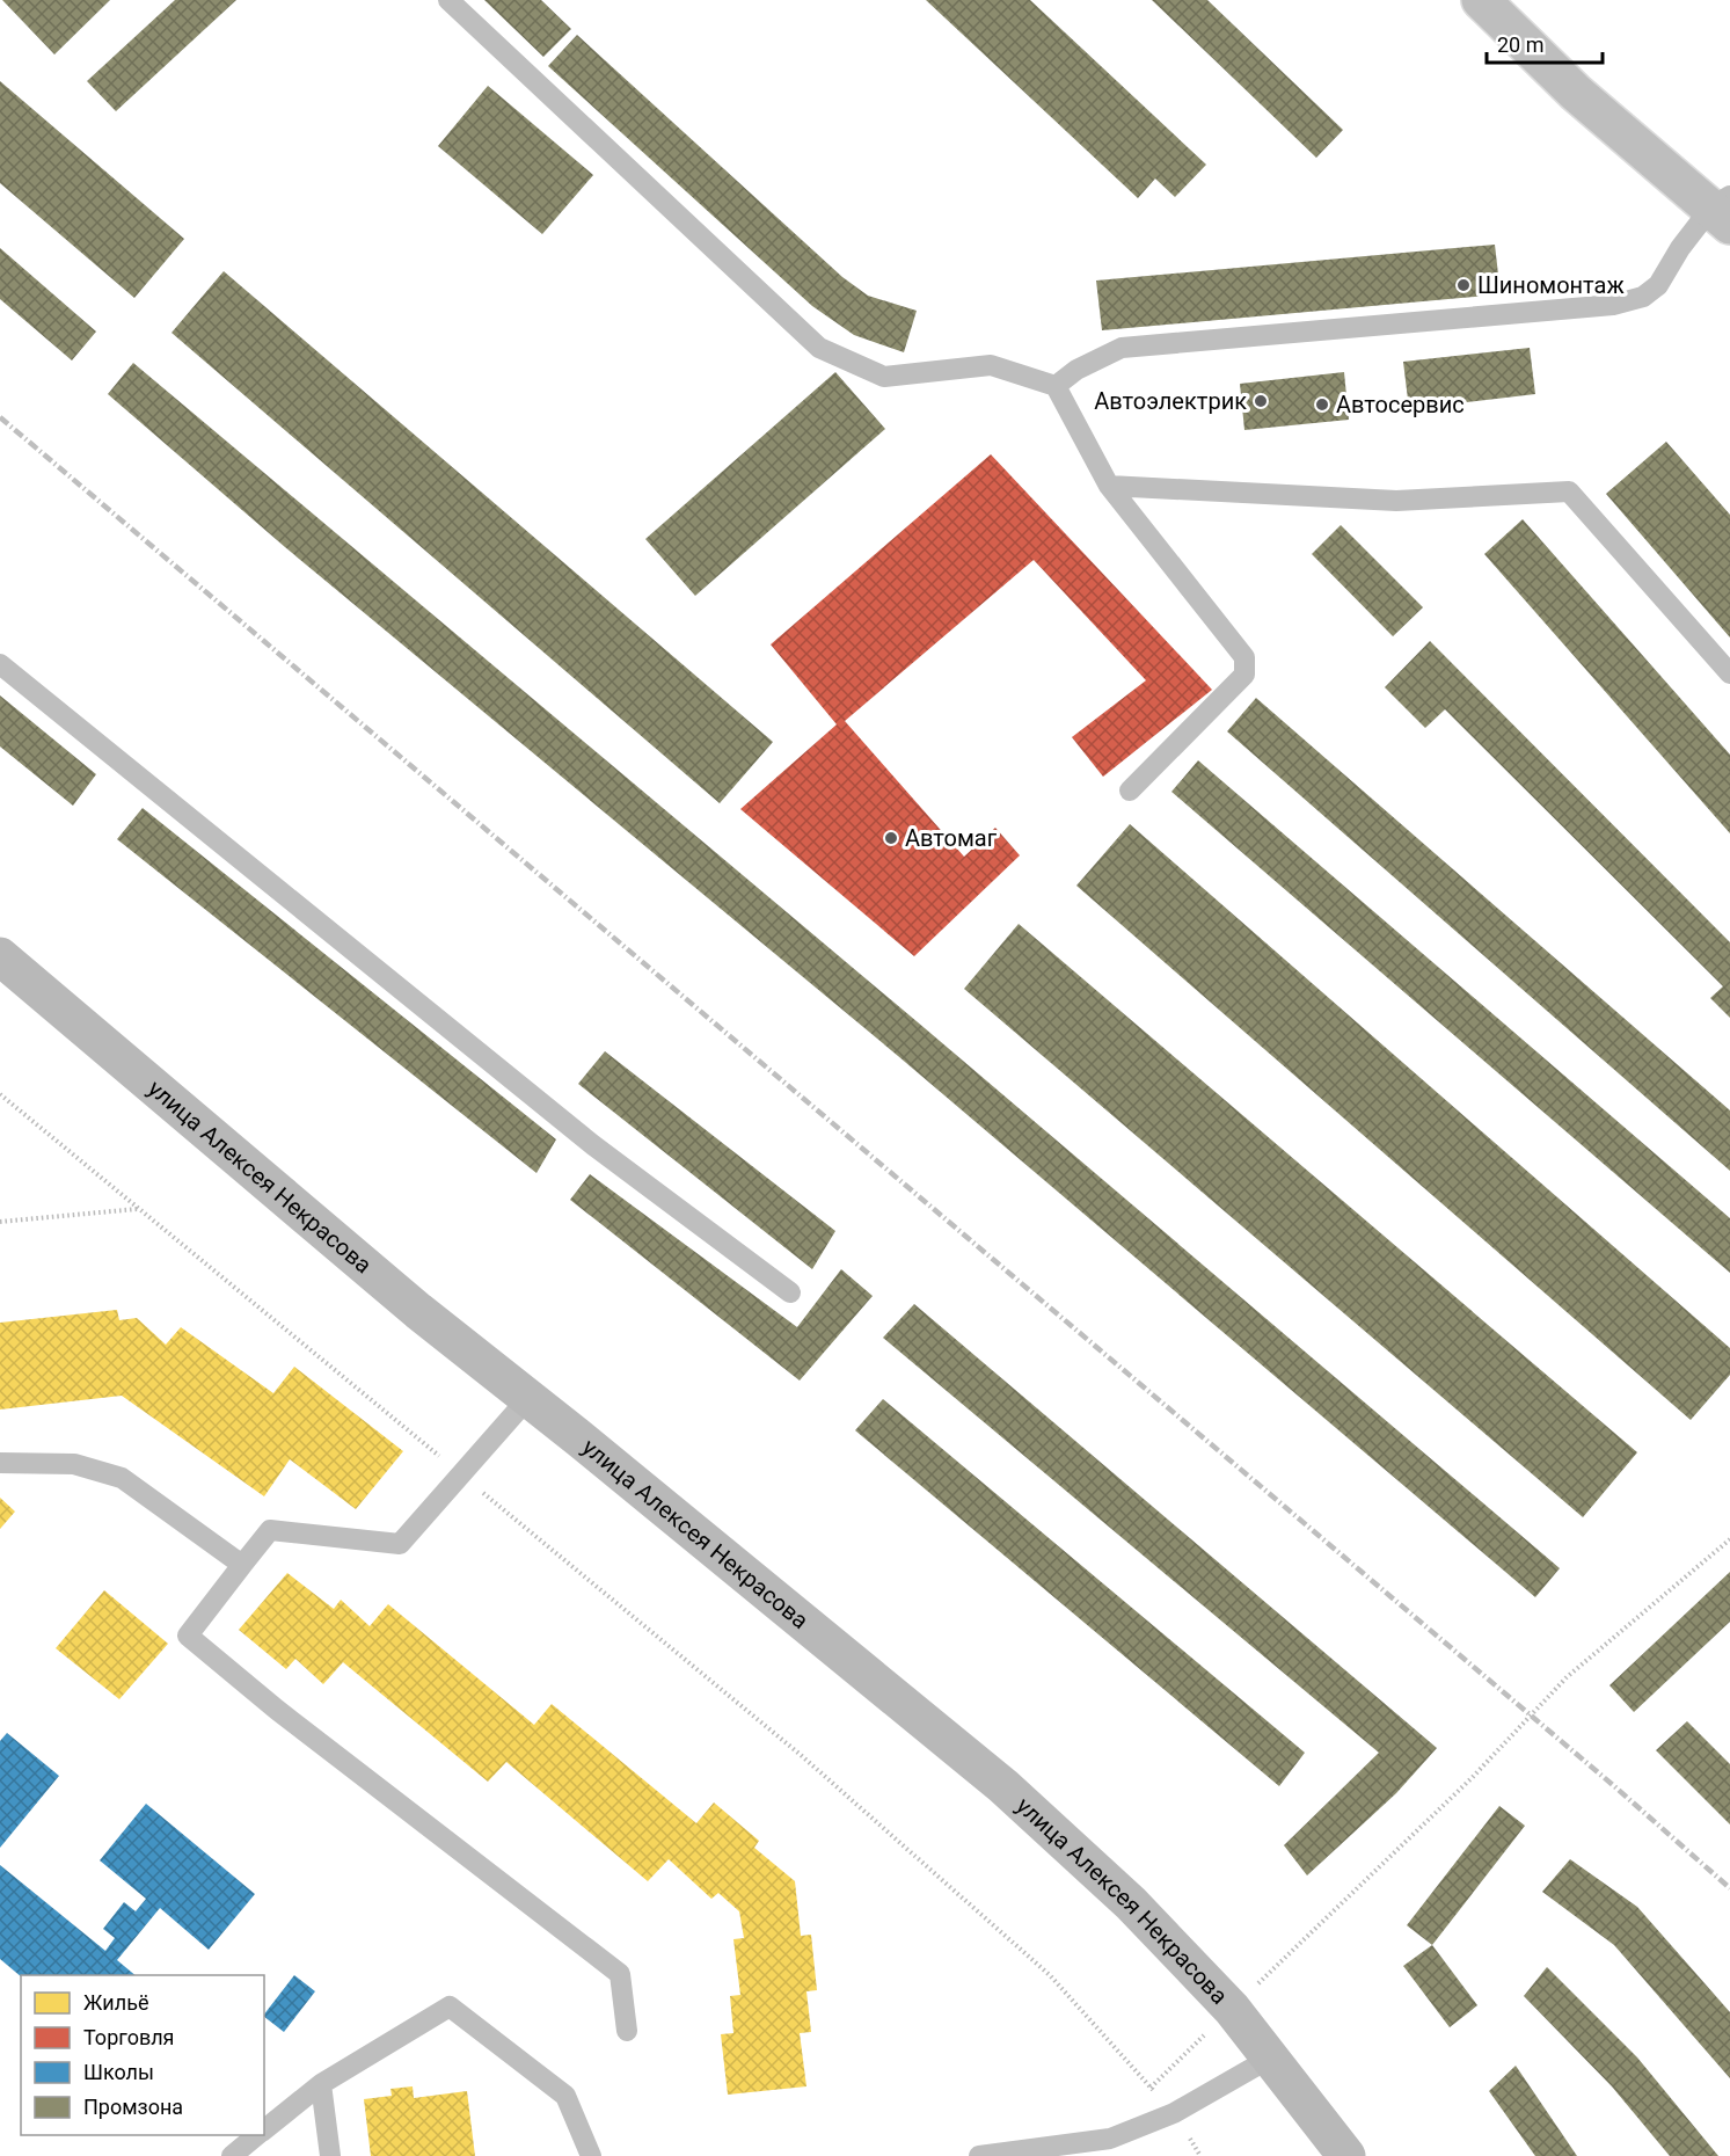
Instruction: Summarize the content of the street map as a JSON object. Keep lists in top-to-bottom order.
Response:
{
  "streets": {
    "street": ["улица Алексея Некрасова"]
  },
  "places": [
    "Шиномонтаж",
    "Автоэлектрик",
    "Автосервис",
    "Автомаг"
  ],
  "legend": [
    "Жильё",
    "Торговля",
    "Школы",
    "Промзона"
  ],
  "scale_bar": "20 m"
}
